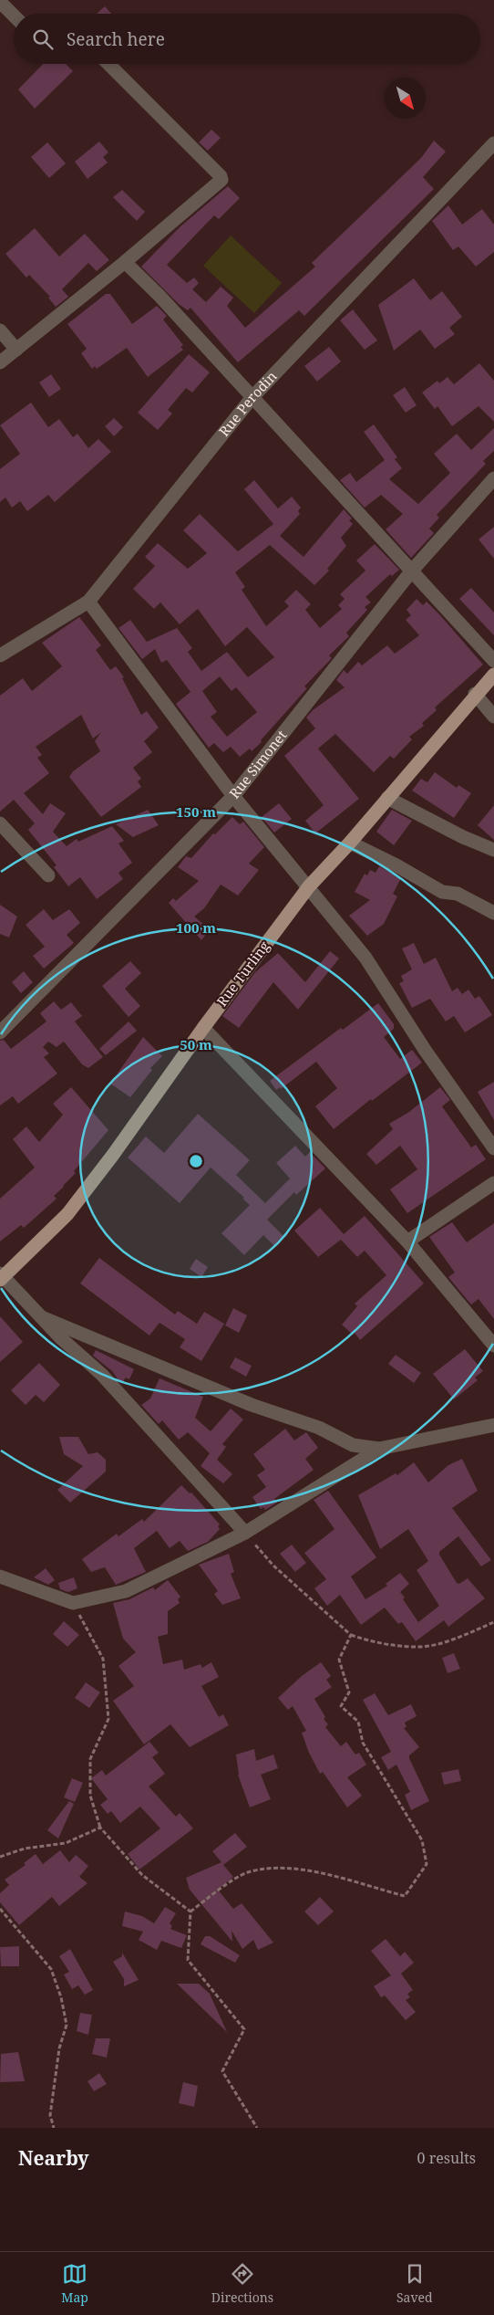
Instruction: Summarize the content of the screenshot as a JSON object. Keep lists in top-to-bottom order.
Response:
{
  "streets": {
    "main road": ["Rue Turling"],
    "street": ["Rue Perodin", "Rue Simonet"]
  },
  "north": "bottom right",
  "page": {
    "search": "Search here",
    "heading": ["Nearby", "0 results"],
    "nav": ["Map", "Directions", "Saved"]
  },
  "rings": ["150 m", "100 m", "50 m"]
}
